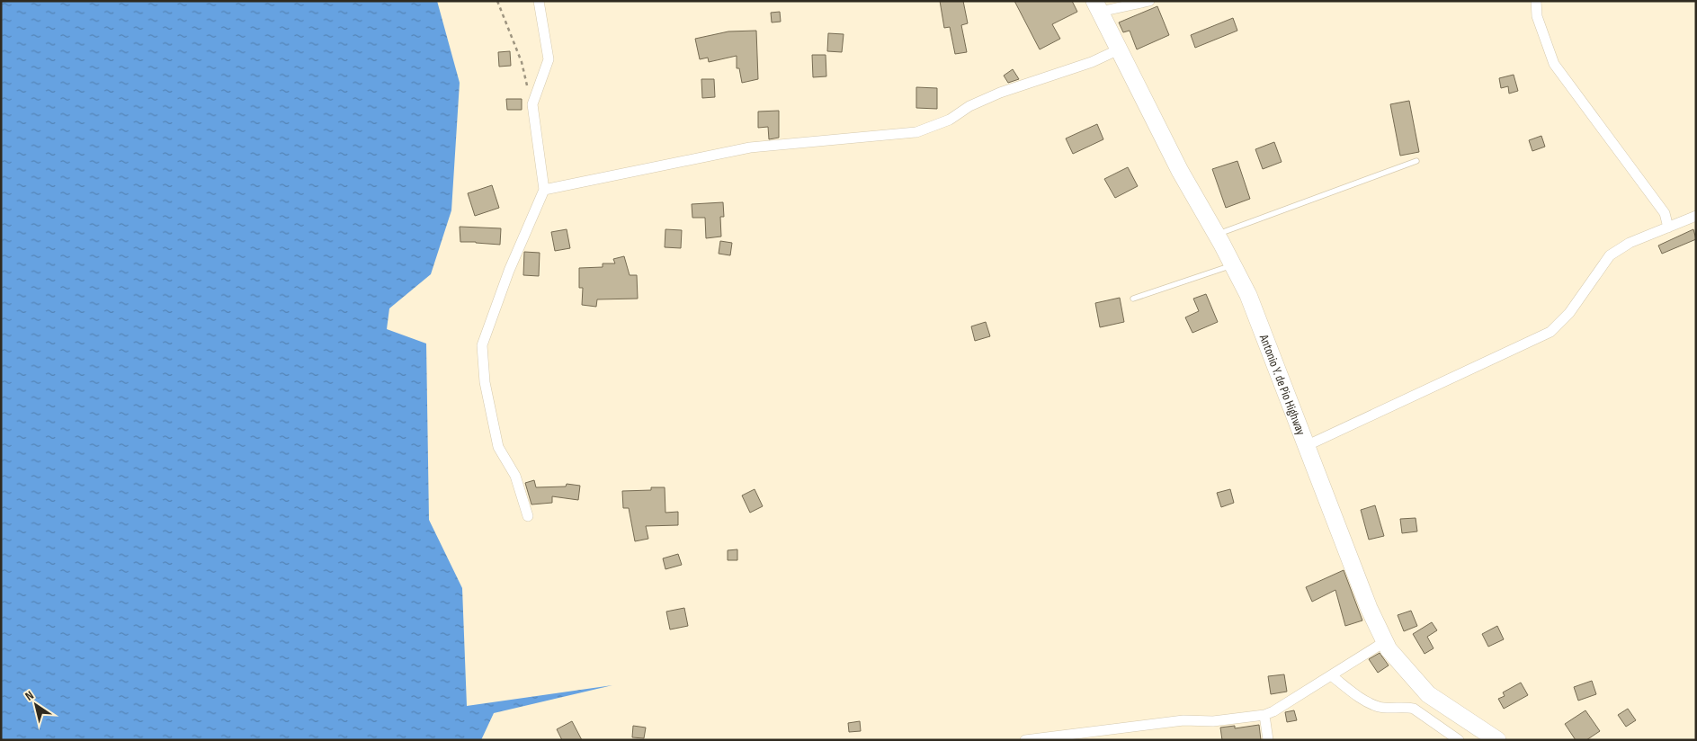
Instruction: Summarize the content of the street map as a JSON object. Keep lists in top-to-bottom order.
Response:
{
  "streets": {
    "highway": ["Antonio Y. de Pio Highway"]
  },
  "north": "top left"
}
